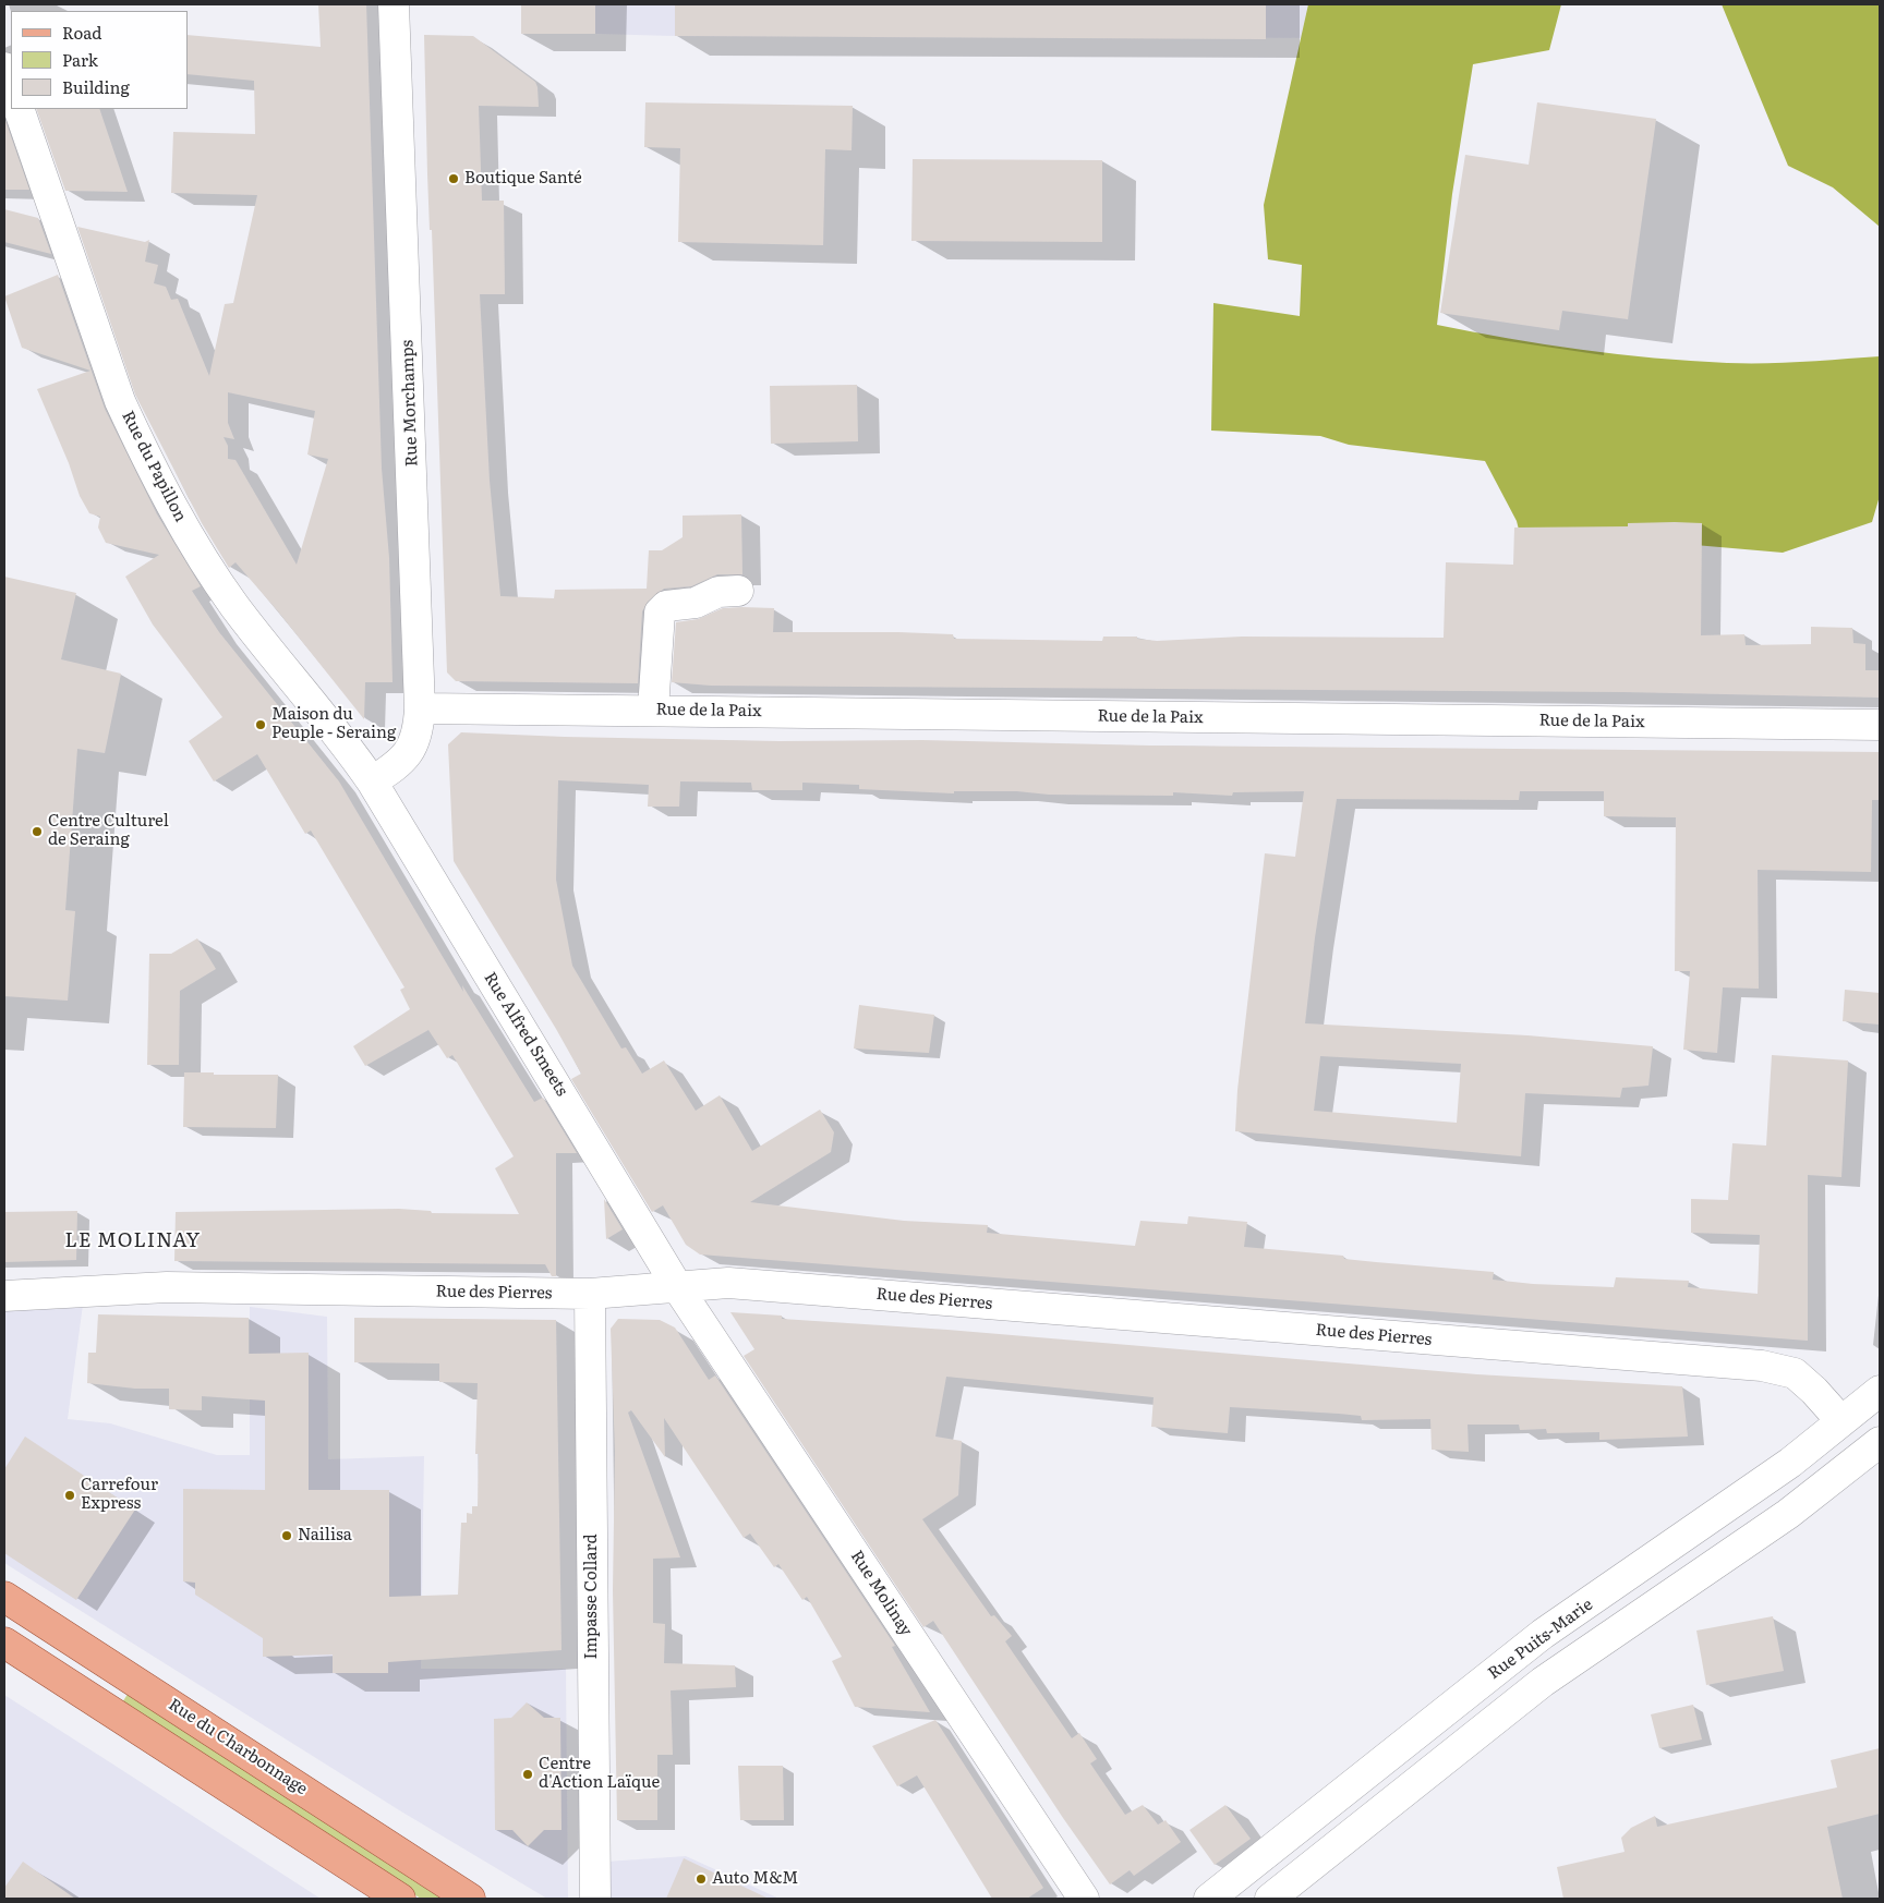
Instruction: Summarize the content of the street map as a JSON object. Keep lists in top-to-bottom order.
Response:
{
  "streets": {
    "main road": ["Rue du Charbonnage"],
    "street": [
      "Rue Morchamps",
      "Rue du Papillon",
      "Rue de la Paix",
      "Rue Alfred Smeets",
      "Rue des Pierres",
      "Rue Molinay",
      "Impasse Collard",
      "Rue Puits-Marie"
    ]
  },
  "crossings": [
    ["Rue Morchamps", "Rue du Papillon"],
    ["Rue Morchamps", "Rue de la Paix"],
    ["Rue Morchamps", "Rue Alfred Smeets"],
    ["Rue du Papillon", "Rue Alfred Smeets"],
    ["Rue Alfred Smeets", "Rue des Pierres"],
    ["Rue Alfred Smeets", "Rue Molinay"],
    ["Rue des Pierres", "Rue Molinay"],
    ["Rue des Pierres", "Impasse Collard"],
    ["Rue des Pierres", "Rue Puits-Marie"]
  ],
  "districts": ["LE MOLINAY"],
  "places": [
    "Boutique Santé",
    "Maison du Peuple - Seraing",
    "Centre Culturel de Seraing",
    "Carrefour Express",
    "Nailisa",
    "Centre d'Action Laïque",
    "Auto M&M"
  ],
  "legend": ["Road", "Park", "Building"]
}
